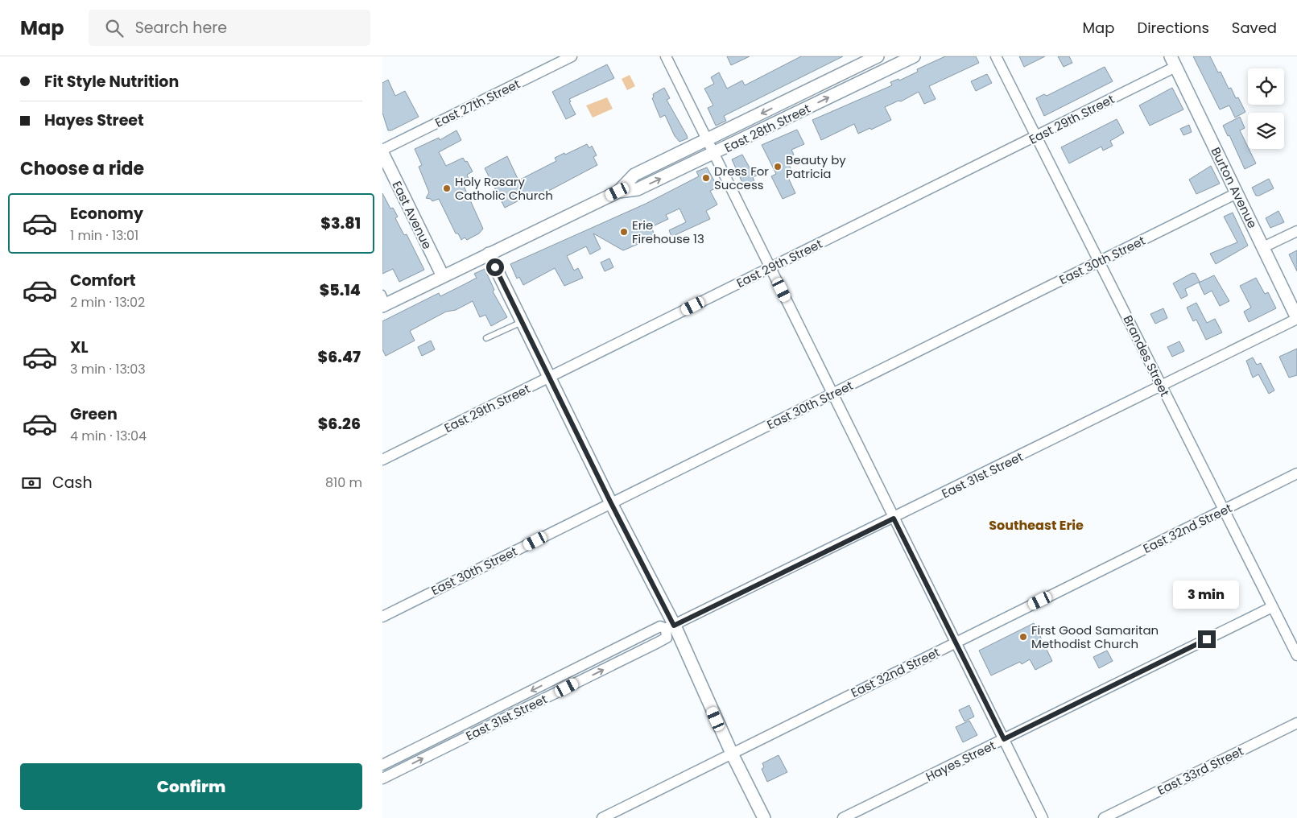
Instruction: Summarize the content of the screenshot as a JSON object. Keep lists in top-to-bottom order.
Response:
{
  "streets": {
    "street": [
      "East 27th Street",
      "East 29th Street",
      "East 28th Street",
      "Burton Avenue",
      "East Avenue",
      "East 30th Street",
      "Brandes Street",
      "East 31st Street",
      "East 32nd Street",
      "Hayes Street",
      "East 33rd Street"
    ]
  },
  "crossings": [
    ["East 29th Street", "Burton Avenue"],
    ["East 29th Street", "Brandes Street"],
    ["East 28th Street", "East Avenue"],
    ["Burton Avenue", "East 30th Street"],
    ["Burton Avenue", "East 31st Street"],
    ["East 30th Street", "Brandes Street"],
    ["Brandes Street", "East 31st Street"],
    ["Brandes Street", "East 32nd Street"],
    ["Brandes Street", "Hayes Street"]
  ],
  "districts": ["Southeast Erie"],
  "places": [
    "Beauty by Patricia",
    "Dress For Success",
    "Holy Rosary Catholic Church",
    "Erie Firehouse 13",
    "First Good Samaritan Methodist Church"
  ],
  "page": {
    "header": "Map",
    "search": "Search here",
    "nav": ["Map", "Directions", "Saved"],
    "banner": ["Fit Style Nutrition", "Hayes Street"],
    "heading": "Choose a ride",
    "list": [
      {
        "name": "Economy",
        "note": "1 min · 13:01",
        "value": "$3.81"
      },
      {
        "name": "Comfort",
        "note": "2 min · 13:02",
        "value": "$5.14"
      },
      {
        "name": "XL",
        "note": "3 min · 13:03",
        "value": "$6.47"
      },
      {
        "name": "Green",
        "note": "4 min · 13:04",
        "value": "$6.26"
      }
    ],
    "pay": ["Cash", "810 m"],
    "bubble": "3 min",
    "buttons": "Confirm"
  }
}
